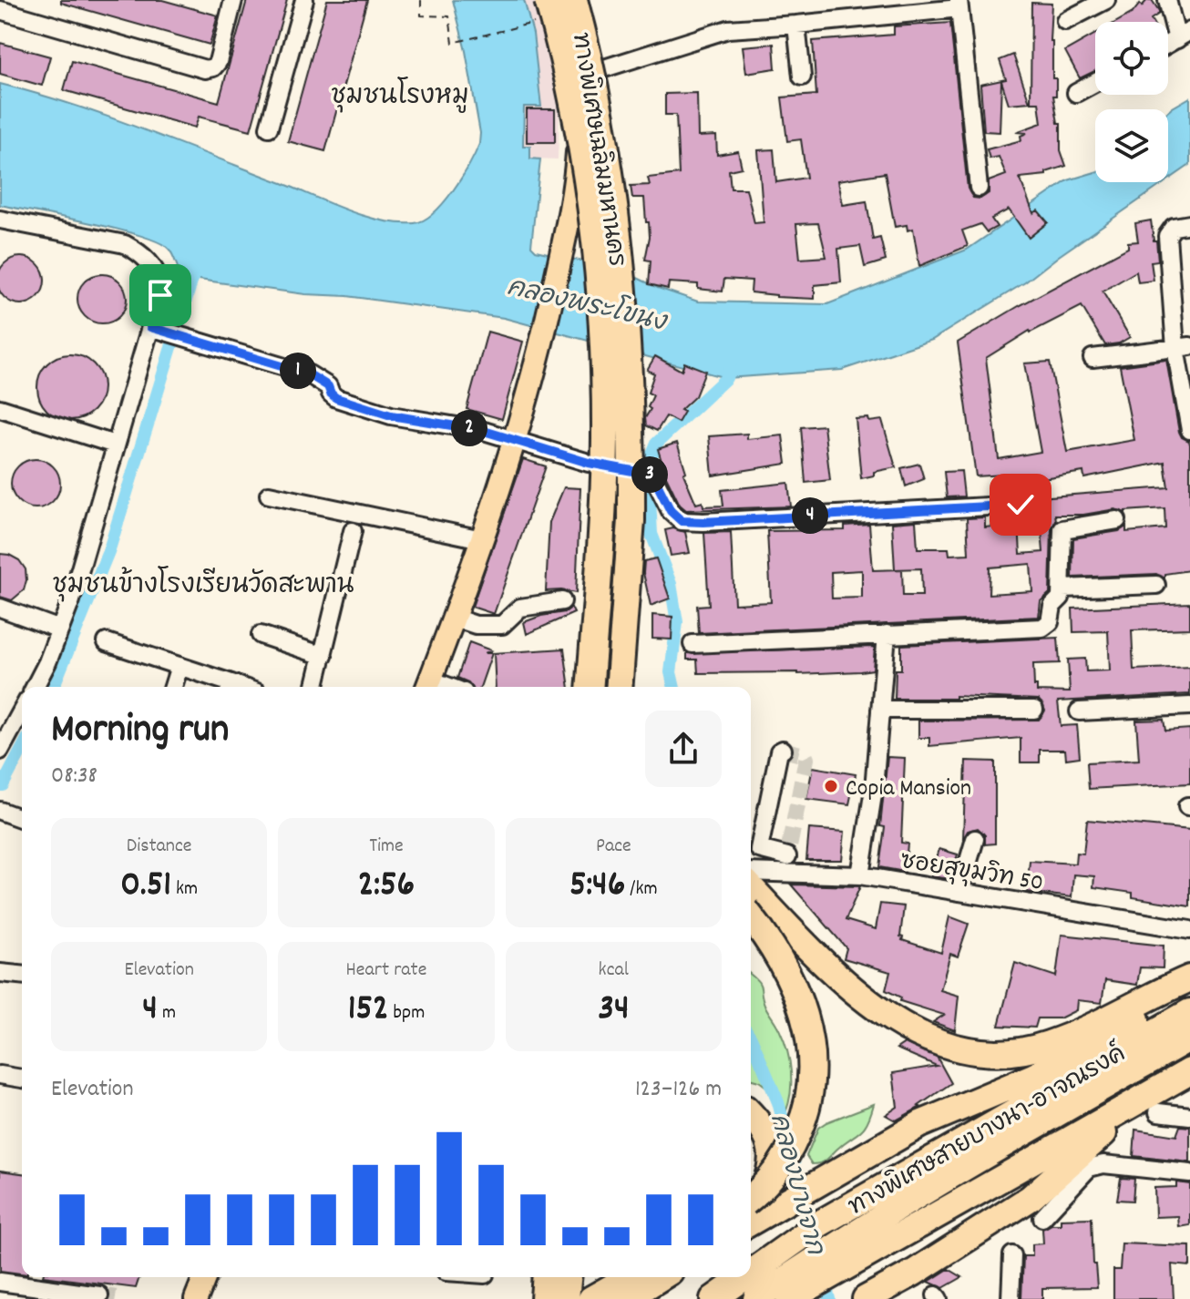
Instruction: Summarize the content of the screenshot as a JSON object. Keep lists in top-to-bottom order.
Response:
{
  "streets": {
    "highway": ["ทางพิเศษเฉลิมมหานคร", "ทางพิเศษสายบางนา-อาจณรงค์"],
    "street": ["ซอยสุขุมวิท 50"]
  },
  "districts": ["ชุมชนโรงหมู", "ชุมชนข้างโรงเรียนวัดสะพาน"],
  "water": ["คลองพระโขนง", "คลองบางจาก"],
  "places": ["Copia Mansion"],
  "page": {
    "pins": [
      "1",
      "2",
      "3",
      "4"
    ],
    "heading": ["Morning run", "08:38"],
    "stats": [
      ["Distance", "0.51 km"],
      ["Time", "2:56"],
      ["Pace", "5:46 /km"],
      ["Elevation", "4 m"],
      ["Heart rate", "152 bpm"],
      ["kcal", "34"]
    ],
    "chart": ["Elevation", "123–126 m"]
  }
}
